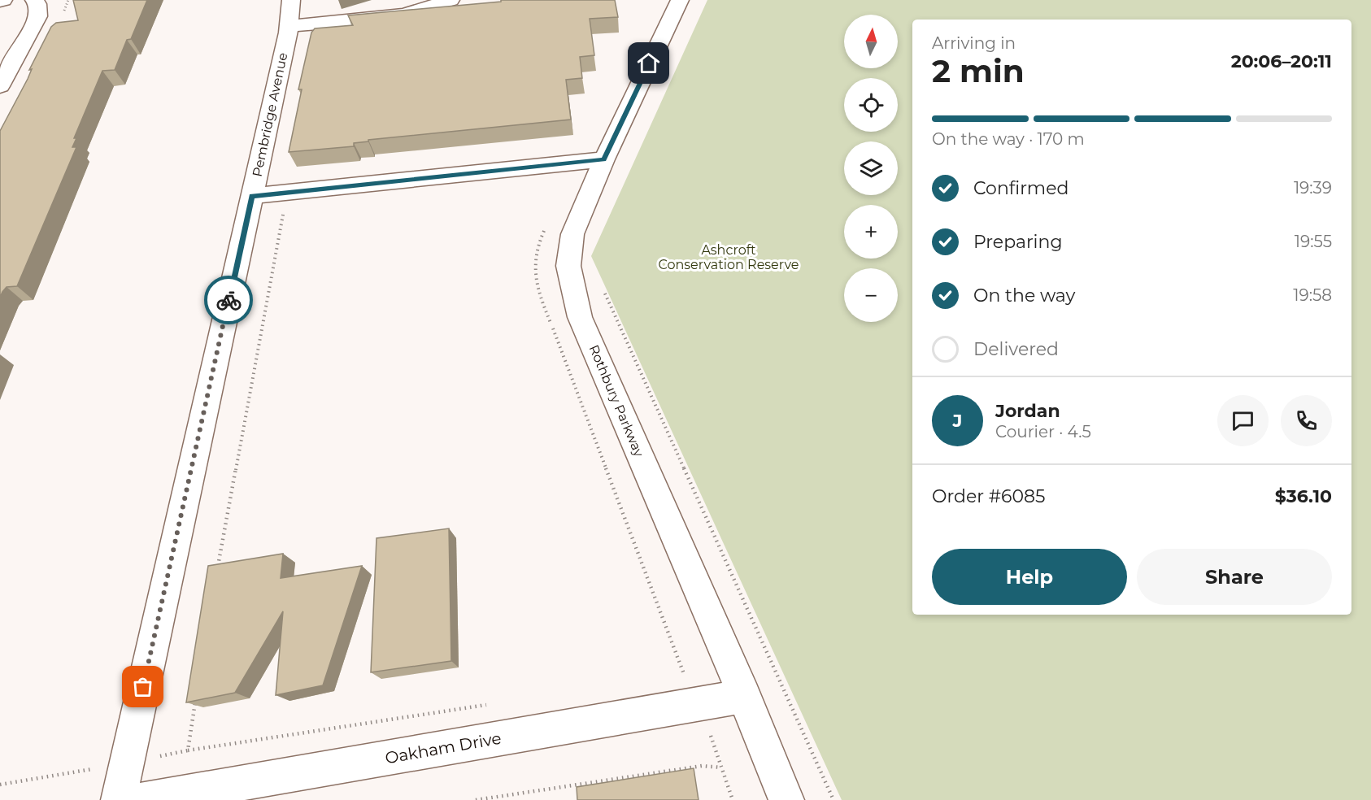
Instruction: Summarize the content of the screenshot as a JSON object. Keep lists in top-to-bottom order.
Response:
{
  "streets": {
    "street": ["Pembridge Avenue", "Rothbury Parkway", "Oakham Drive"]
  },
  "crossings": [
    ["Rothbury Parkway", "Oakham Drive"]
  ],
  "parks": ["Ashcroft Conservation Reserve"],
  "north": "top",
  "page": {
    "map_buttons": ["+", "−"],
    "heading": ["2 min", "Arriving in", "20:06–20:11"],
    "panel": [
      "Jordan",
      "Courier · 4.5",
      "Order #6085",
      "$36.10"
    ],
    "bar": "On the way · 170 m",
    "list": [
      ["Confirmed", "19:39"],
      ["Preparing", "19:55"],
      ["On the way", "19:58"],
      "Delivered"
    ],
    "round": "J",
    "buttons": ["Help", "Share"]
  }
}
